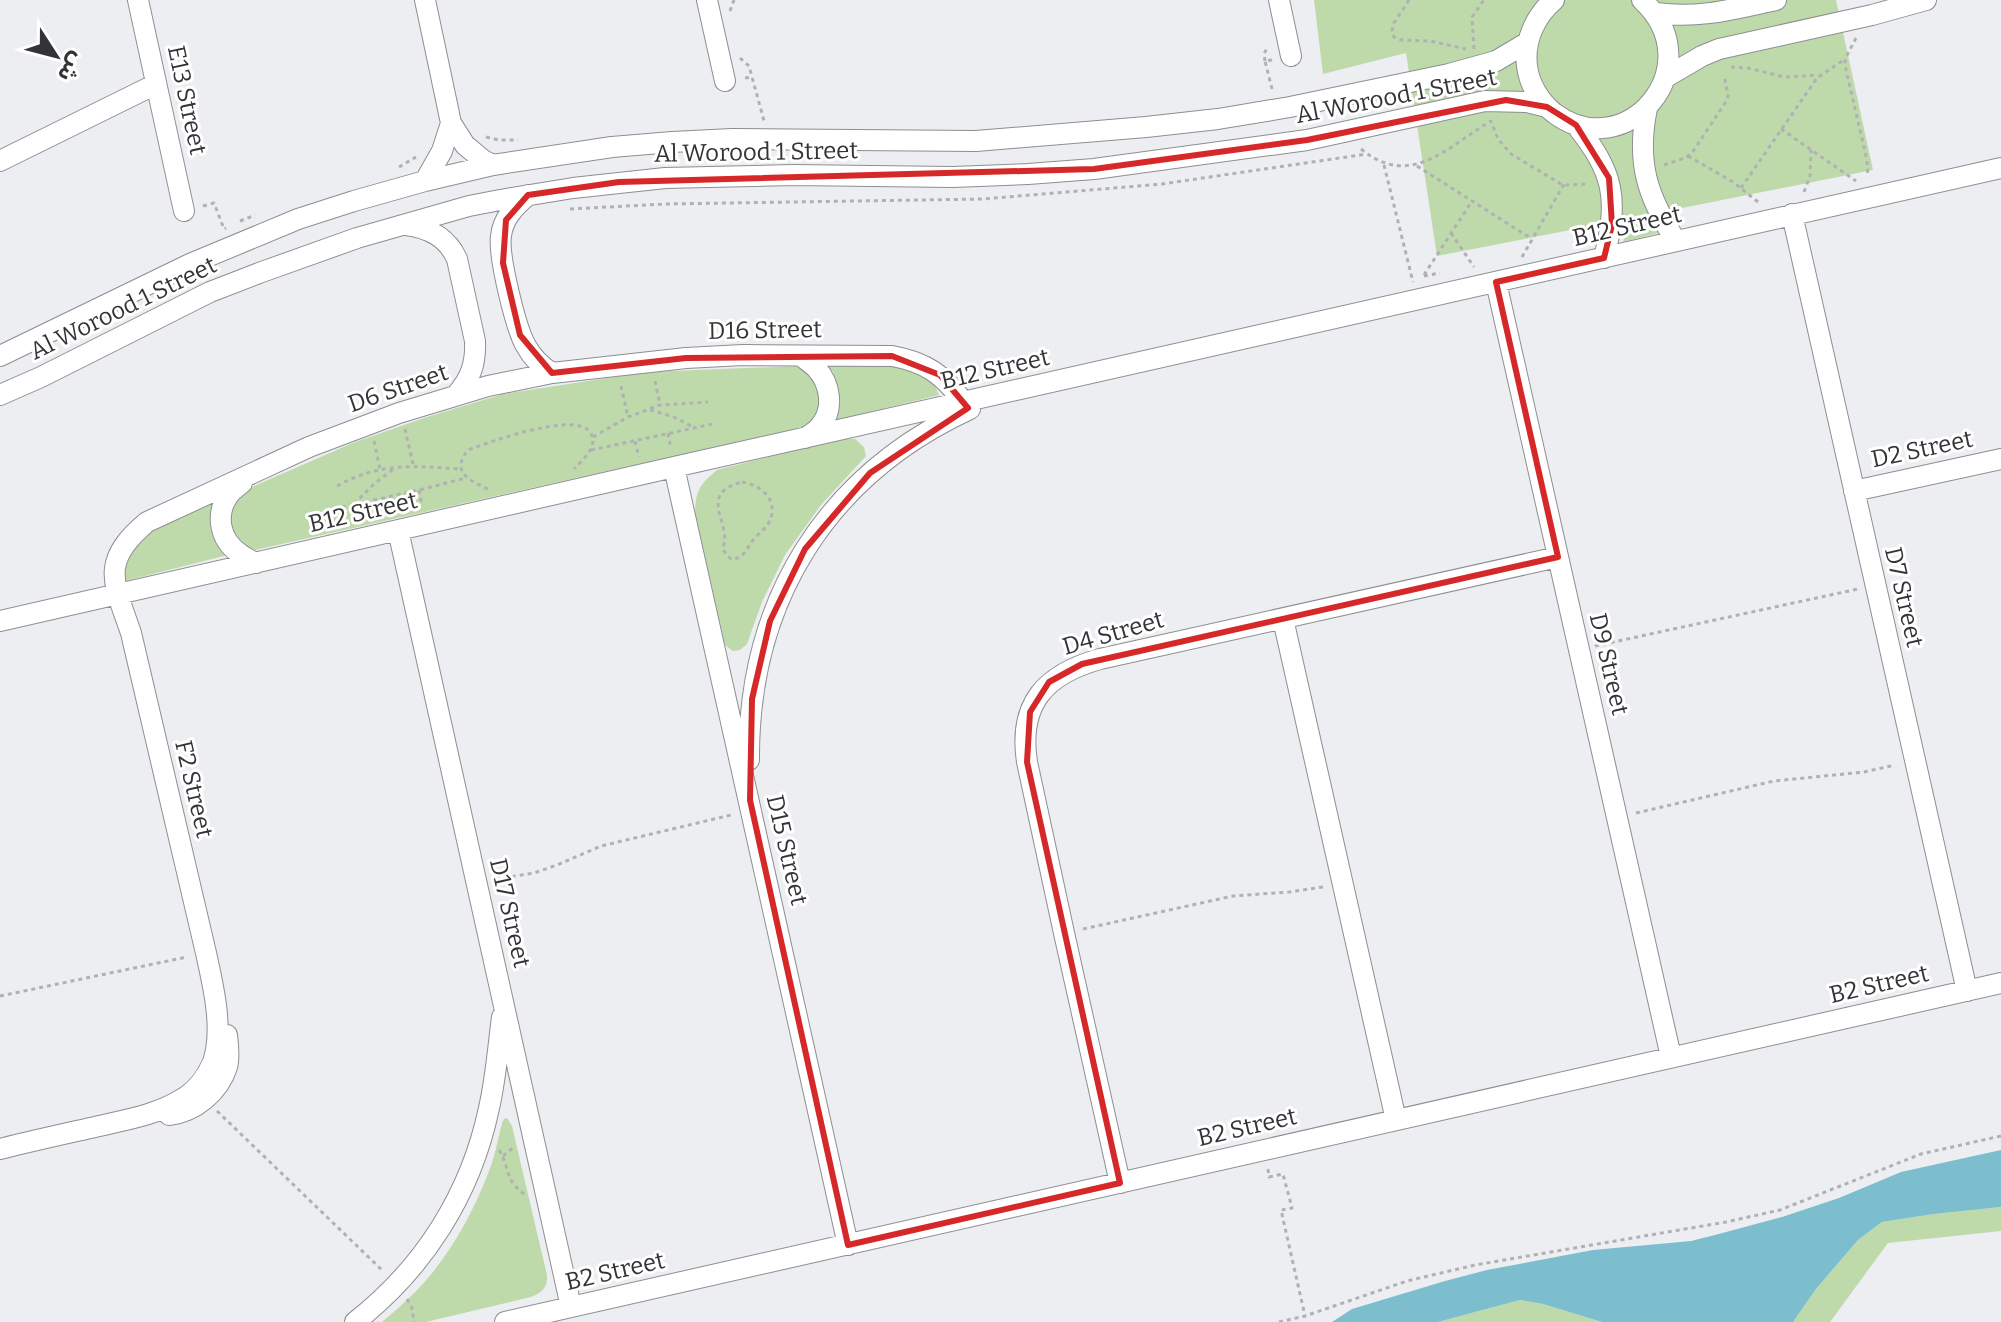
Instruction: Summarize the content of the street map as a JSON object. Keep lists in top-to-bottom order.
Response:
{
  "streets": {
    "street": [
      "Al Worood 1 Street",
      "E13 Street",
      "B12 Street",
      "D16 Street",
      "D6 Street",
      "D2 Street",
      "D7 Street",
      "D4 Street",
      "D9 Street",
      "F2 Street",
      "D15 Street",
      "D17 Street",
      "B2 Street"
    ]
  },
  "crossings": [
    ["B12 Street", "D16 Street"],
    ["B12 Street", "D6 Street"],
    ["B12 Street", "D7 Street"],
    ["B12 Street", "D9 Street"],
    ["B12 Street", "F2 Street"],
    ["B12 Street", "D15 Street"],
    ["B12 Street", "D17 Street"],
    ["D16 Street", "D6 Street"],
    ["D6 Street", "F2 Street"],
    ["D2 Street", "D7 Street"],
    ["D7 Street", "B2 Street"],
    ["D4 Street", "D9 Street"],
    ["D4 Street", "B2 Street"],
    ["D9 Street", "B2 Street"],
    ["D15 Street", "B2 Street"],
    ["D17 Street", "B2 Street"]
  ],
  "north": "bottom right"
}
